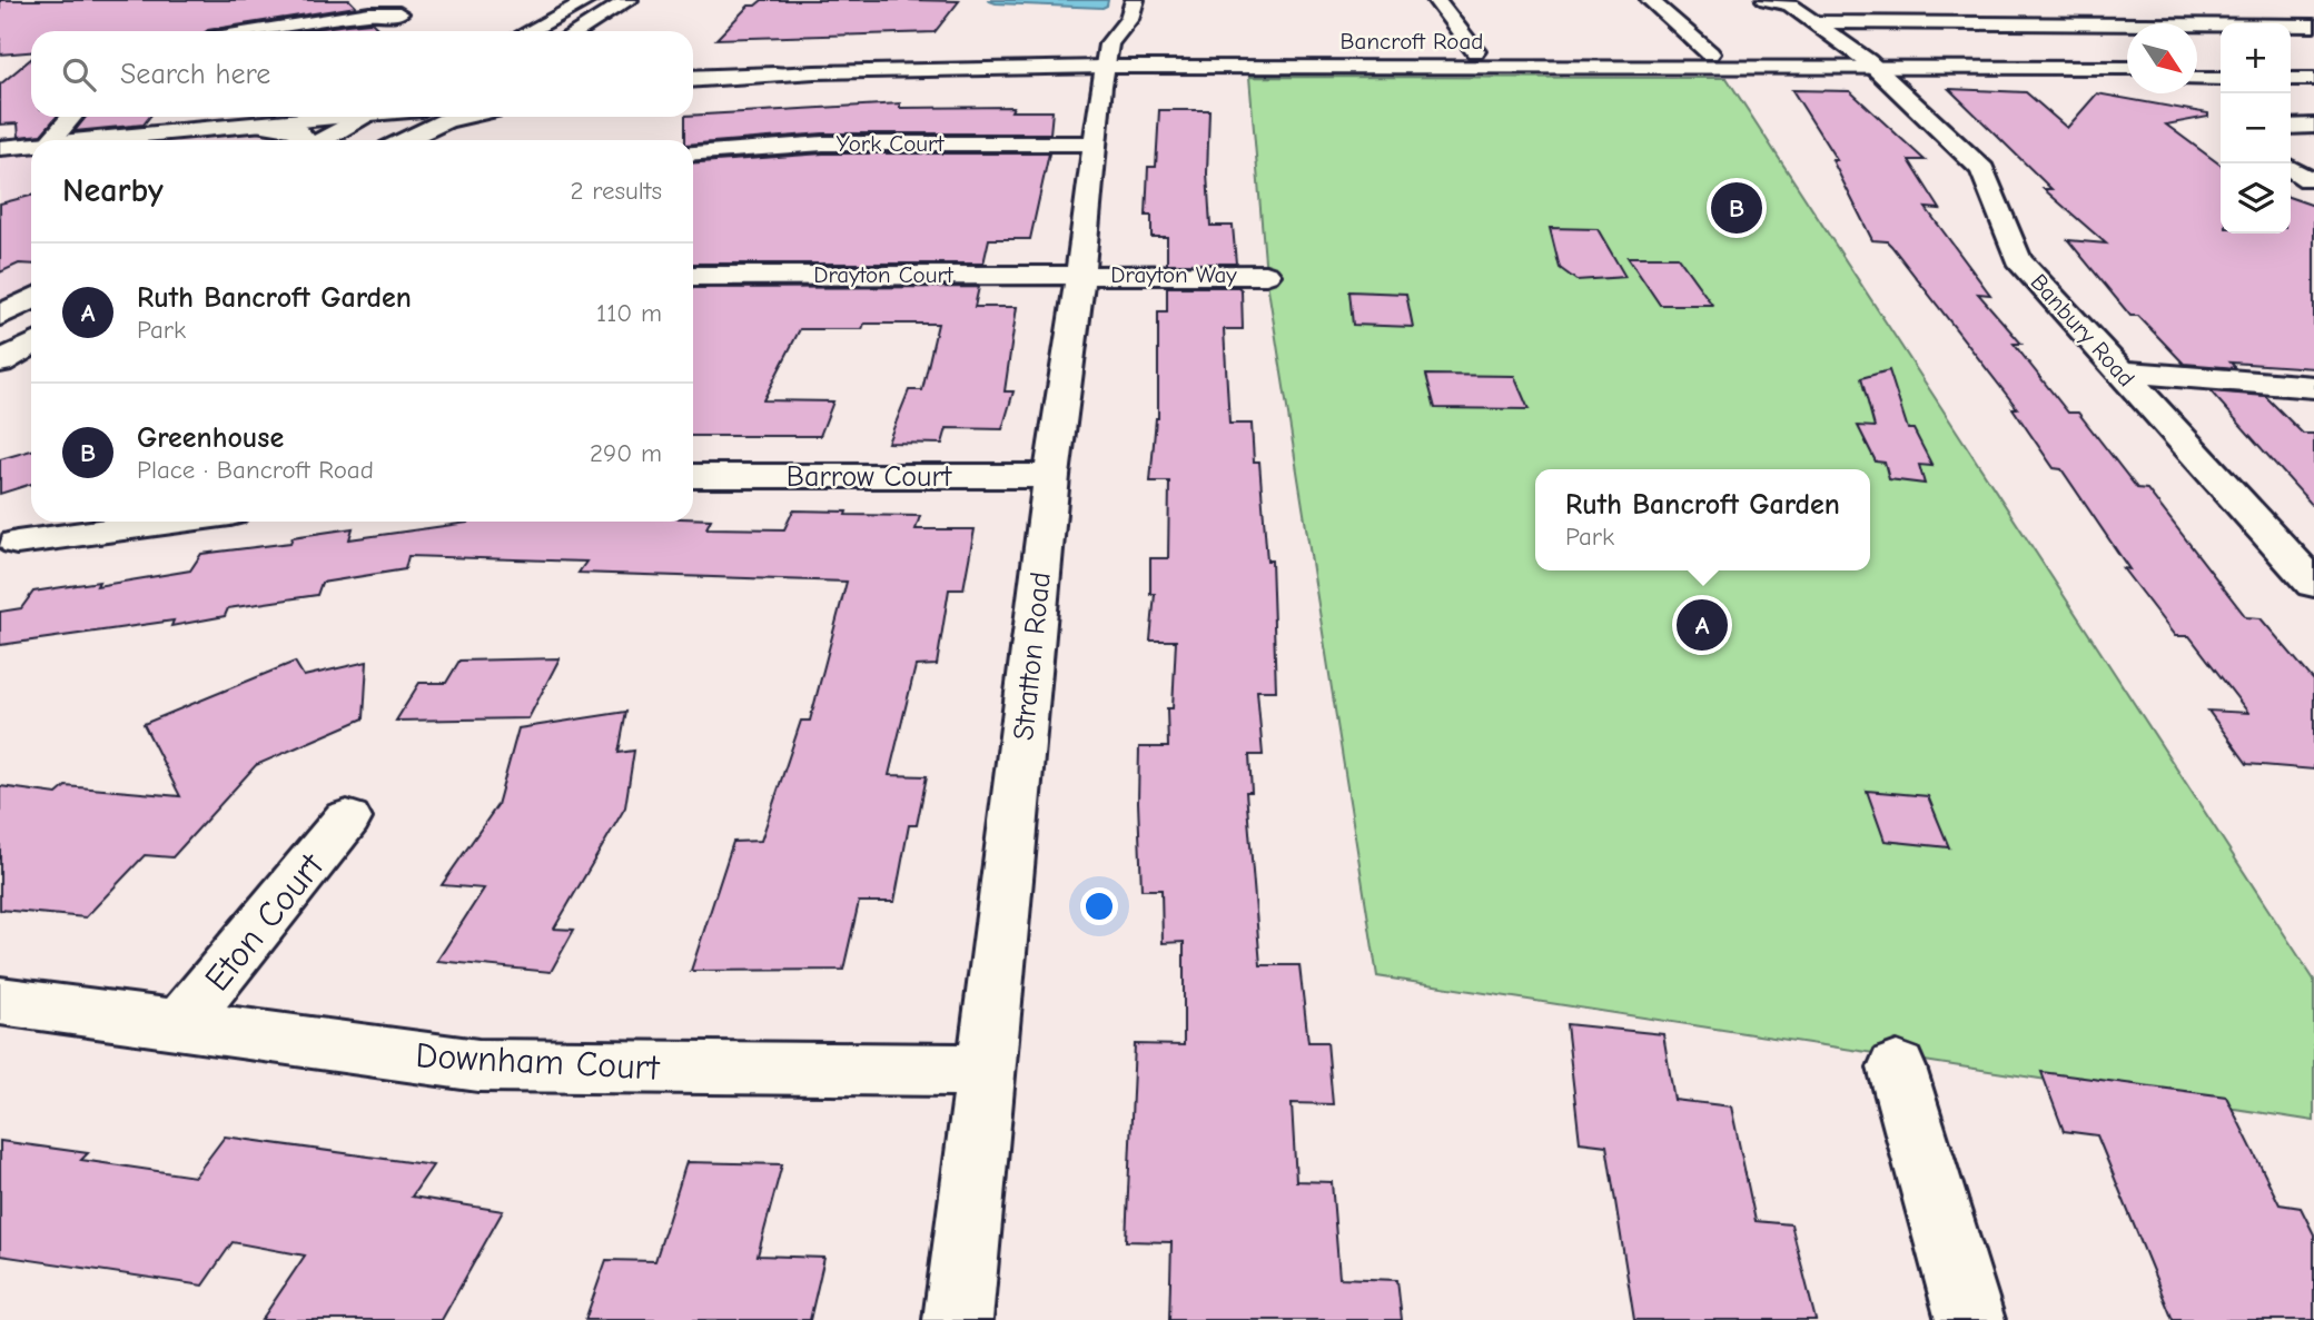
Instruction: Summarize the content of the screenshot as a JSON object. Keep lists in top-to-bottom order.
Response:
{
  "streets": {
    "main road": [
      "Bancroft Road",
      "York Court",
      "Drayton Court",
      "Drayton Way",
      "Banbury Road",
      "Barrow Court",
      "Stratton Road",
      "Eton Court",
      "Downham Court"
    ]
  },
  "crossings": [
    ["Bancroft Road", "Banbury Road"],
    ["Bancroft Road", "Stratton Road"],
    ["York Court", "Stratton Road"],
    ["Drayton Court", "Drayton Way"],
    ["Drayton Court", "Stratton Road"],
    ["Drayton Way", "Stratton Road"],
    ["Barrow Court", "Stratton Road"],
    ["Stratton Road", "Downham Court"],
    ["Eton Court", "Downham Court"]
  ],
  "north": "bottom right",
  "page": {
    "map_buttons": ["+", "−"],
    "search": "Search here",
    "heading": ["Nearby", "2 results"],
    "pins": ["B", "A"],
    "list": [
      {
        "mark": "A",
        "name": "Ruth Bancroft Garden",
        "note": "Park",
        "value": "110 m"
      },
      {
        "mark": "B",
        "name": "Greenhouse",
        "note": "Place · Bancroft Road",
        "value": "290 m"
      }
    ],
    "popup": ["Ruth Bancroft Garden", "Park"]
  }
}
